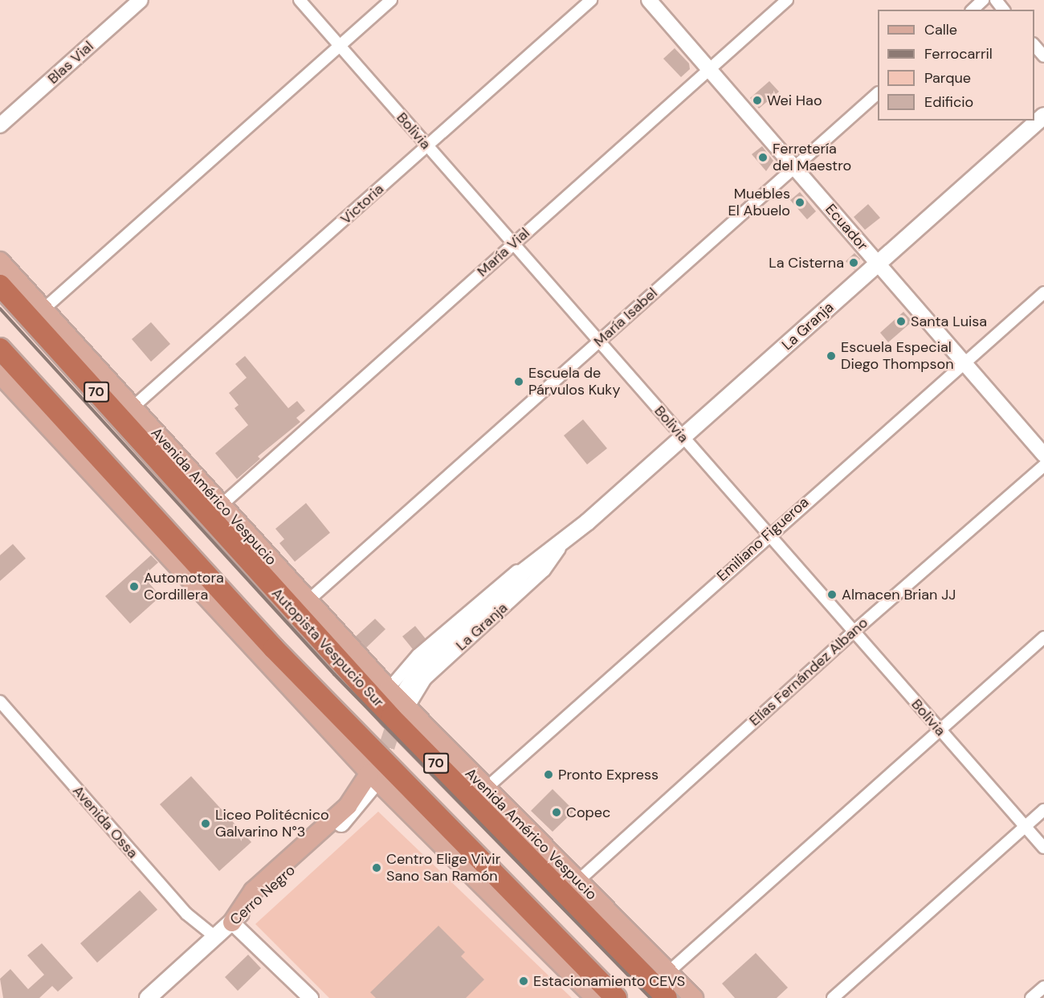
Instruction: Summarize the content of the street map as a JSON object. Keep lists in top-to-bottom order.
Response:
{
  "streets": {
    "highway": ["70", "Autopista Vespucio Sur"],
    "main road": ["La Granja", "Avenida Américo Vespucio", "Cerro Negro"],
    "street": [
      "Blas Vial",
      "Bolivia",
      "Victoria",
      "Ecuador",
      "María Vial",
      "María Isabel",
      "Emiliano Figueroa",
      "Elías Fernández Albano",
      "Avenida Ossa"
    ]
  },
  "crossings": [
    ["Bolivia", "Victoria"],
    ["Bolivia", "María Vial"],
    ["Bolivia", "María Isabel"],
    ["Bolivia", "La Granja"],
    ["Bolivia", "Emiliano Figueroa"],
    ["Bolivia", "Elías Fernández Albano"],
    ["Victoria", "Avenida Américo Vespucio"],
    ["Ecuador", "María Vial"],
    ["Ecuador", "María Isabel"],
    ["Ecuador", "La Granja"],
    ["Ecuador", "Emiliano Figueroa"],
    ["María Vial", "Avenida Américo Vespucio"],
    ["María Isabel", "Avenida Américo Vespucio"],
    ["La Granja", "Avenida Américo Vespucio"],
    ["Avenida Américo Vespucio", "Emiliano Figueroa"],
    ["Avenida Américo Vespucio", "Elías Fernández Albano"],
    ["Avenida Ossa", "Cerro Negro"]
  ],
  "places": [
    "Wei Hao",
    "Ferretería del Maestro",
    "Muebles El Abuelo",
    "La Cisterna",
    "Santa Luisa",
    "Escuela Especial Diego Thompson",
    "Escuela de Párvulos Kuky",
    "Automotora Cordillera",
    "Almacen Brian JJ",
    "Pronto Express",
    "Copec",
    "Liceo Politécnico Galvarino N°3",
    "Centro Elige Vivir Sano San Ramón",
    "Estacionamiento CEVS"
  ],
  "legend": [
    "Calle",
    "Ferrocarril",
    "Parque",
    "Edificio"
  ]
}
